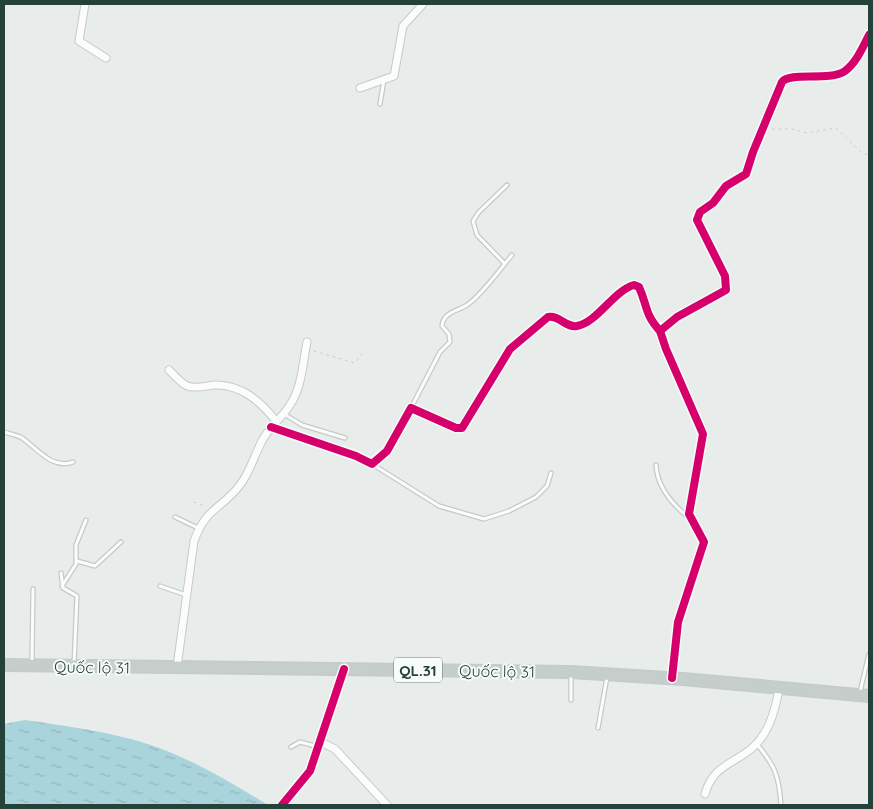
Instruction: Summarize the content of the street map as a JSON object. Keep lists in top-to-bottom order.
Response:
{
  "streets": {
    "highway": ["Quốc lộ 31", "QL.31"]
  }
}
